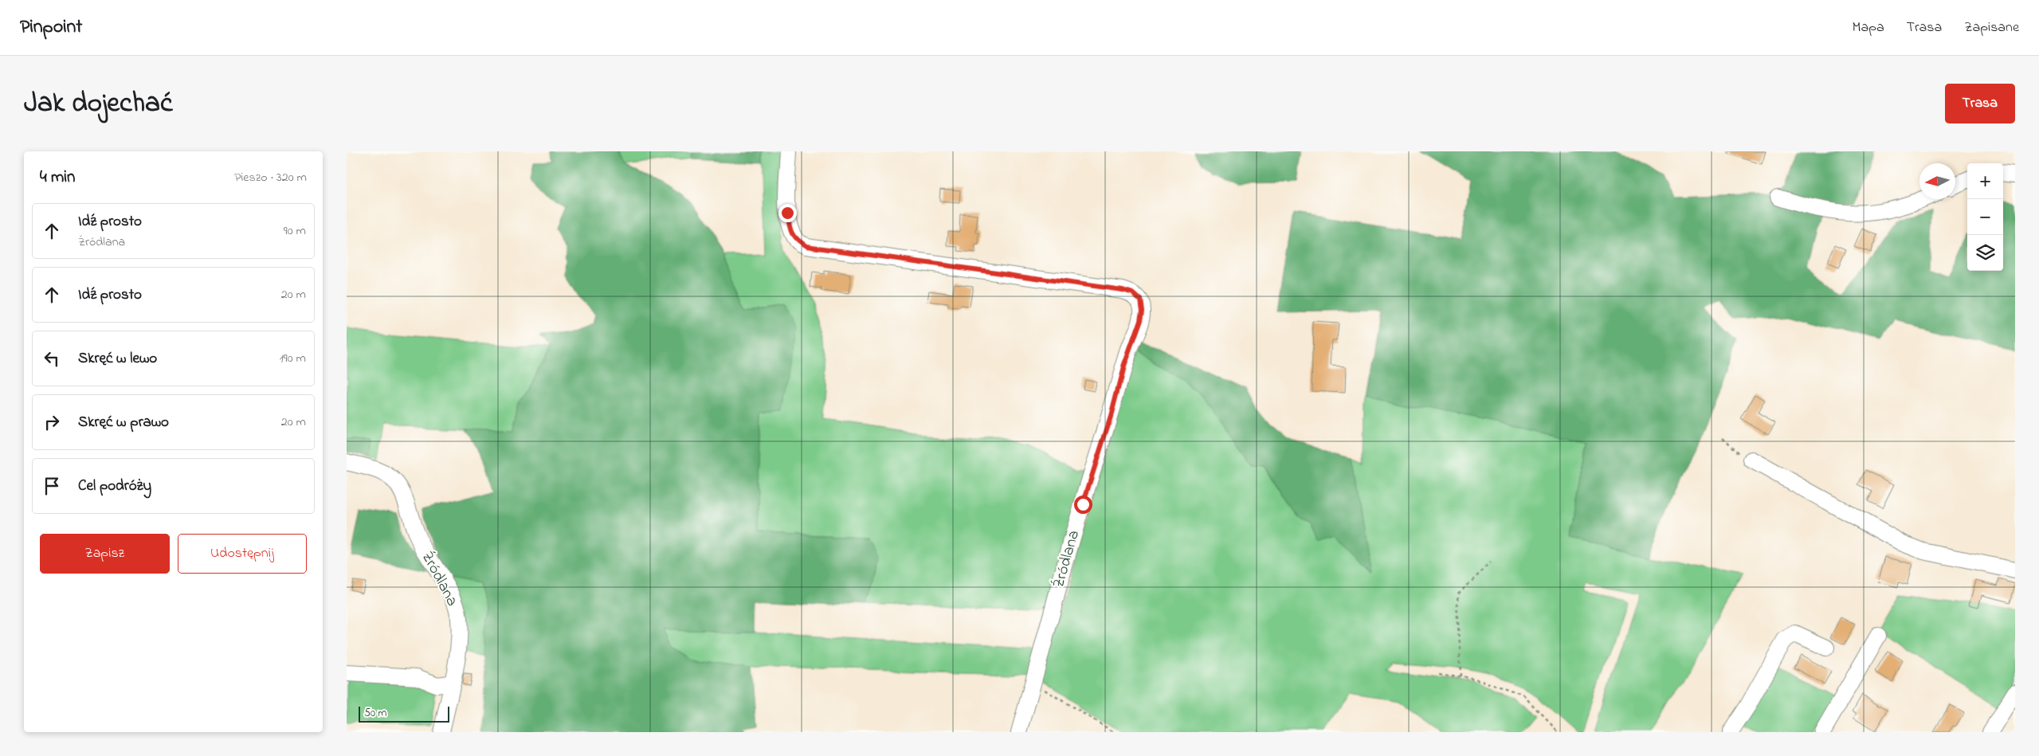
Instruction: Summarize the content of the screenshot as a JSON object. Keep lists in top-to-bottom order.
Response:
{
  "streets": {
    "street": ["Źródlana"]
  },
  "scale_bar": "50 m",
  "north": "left",
  "page": {
    "header": "Pinpoint",
    "nav": ["Mapa", "Trasa", "Zapisane"],
    "title": "Jak dojechać",
    "buttons": [
      "Trasa",
      ["Zapisz", "Udostępnij"]
    ],
    "heading": ["4 min", "Pieszo · 320 m"],
    "map_buttons": ["+", "−"],
    "list": [
      ["Idź prosto", "Źródlana", "90 m"],
      ["Idź prosto", "20 m"],
      ["Skręć w lewo", "190 m"],
      ["Skręć w prawo", "20 m"],
      "Cel podróży"
    ],
    "scale": "50 m"
  }
}
